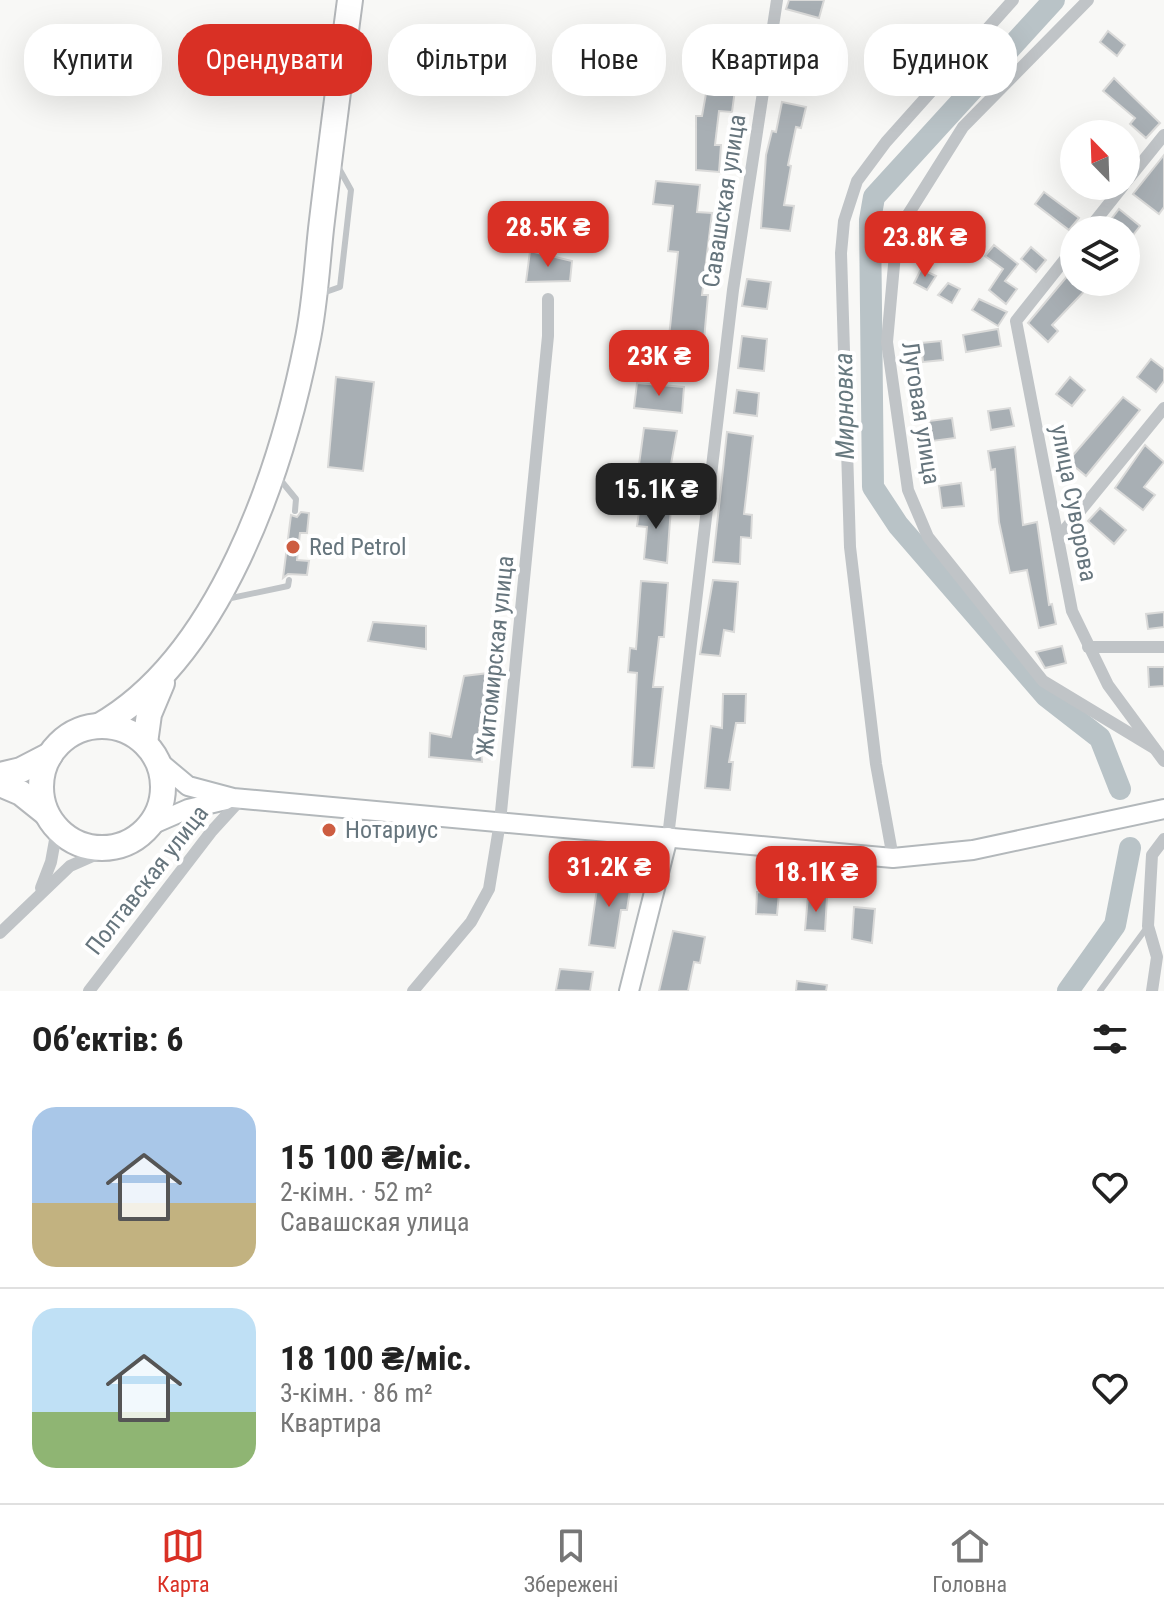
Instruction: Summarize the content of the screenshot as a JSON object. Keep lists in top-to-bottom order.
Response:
{
  "streets": {
    "street": [
      "Савашская улица",
      "Луговая улица",
      "улица Суворова",
      "Житомирская улица",
      "Полтавская улица"
    ]
  },
  "crossings": [
    ["Луговая улица", "улица Суворова"]
  ],
  "water": ["Мирновка"],
  "places": ["Red Petrol", "Нотариус"],
  "north": "top left",
  "page": {
    "chip": [
      "Купити",
      "Орендувати",
      "Фільтри",
      "Нове",
      "Квартира",
      "Будинок"
    ],
    "price": [
      "28.5K ₴",
      "23.8K ₴",
      "23K ₴",
      "15.1K ₴",
      "31.2K ₴",
      "18.1K ₴"
    ],
    "heading": "Об’єктів: 6",
    "list": [
      {
        "name": "15 100 ₴/міс.",
        "note": "2-кімн. · 52 m² · Савашская улица"
      },
      {
        "name": "18 100 ₴/міс.",
        "note": "3-кімн. · 86 m² · Квартира"
      }
    ],
    "tabs": ["Карта", "Збережені", "Головна"]
  }
}
